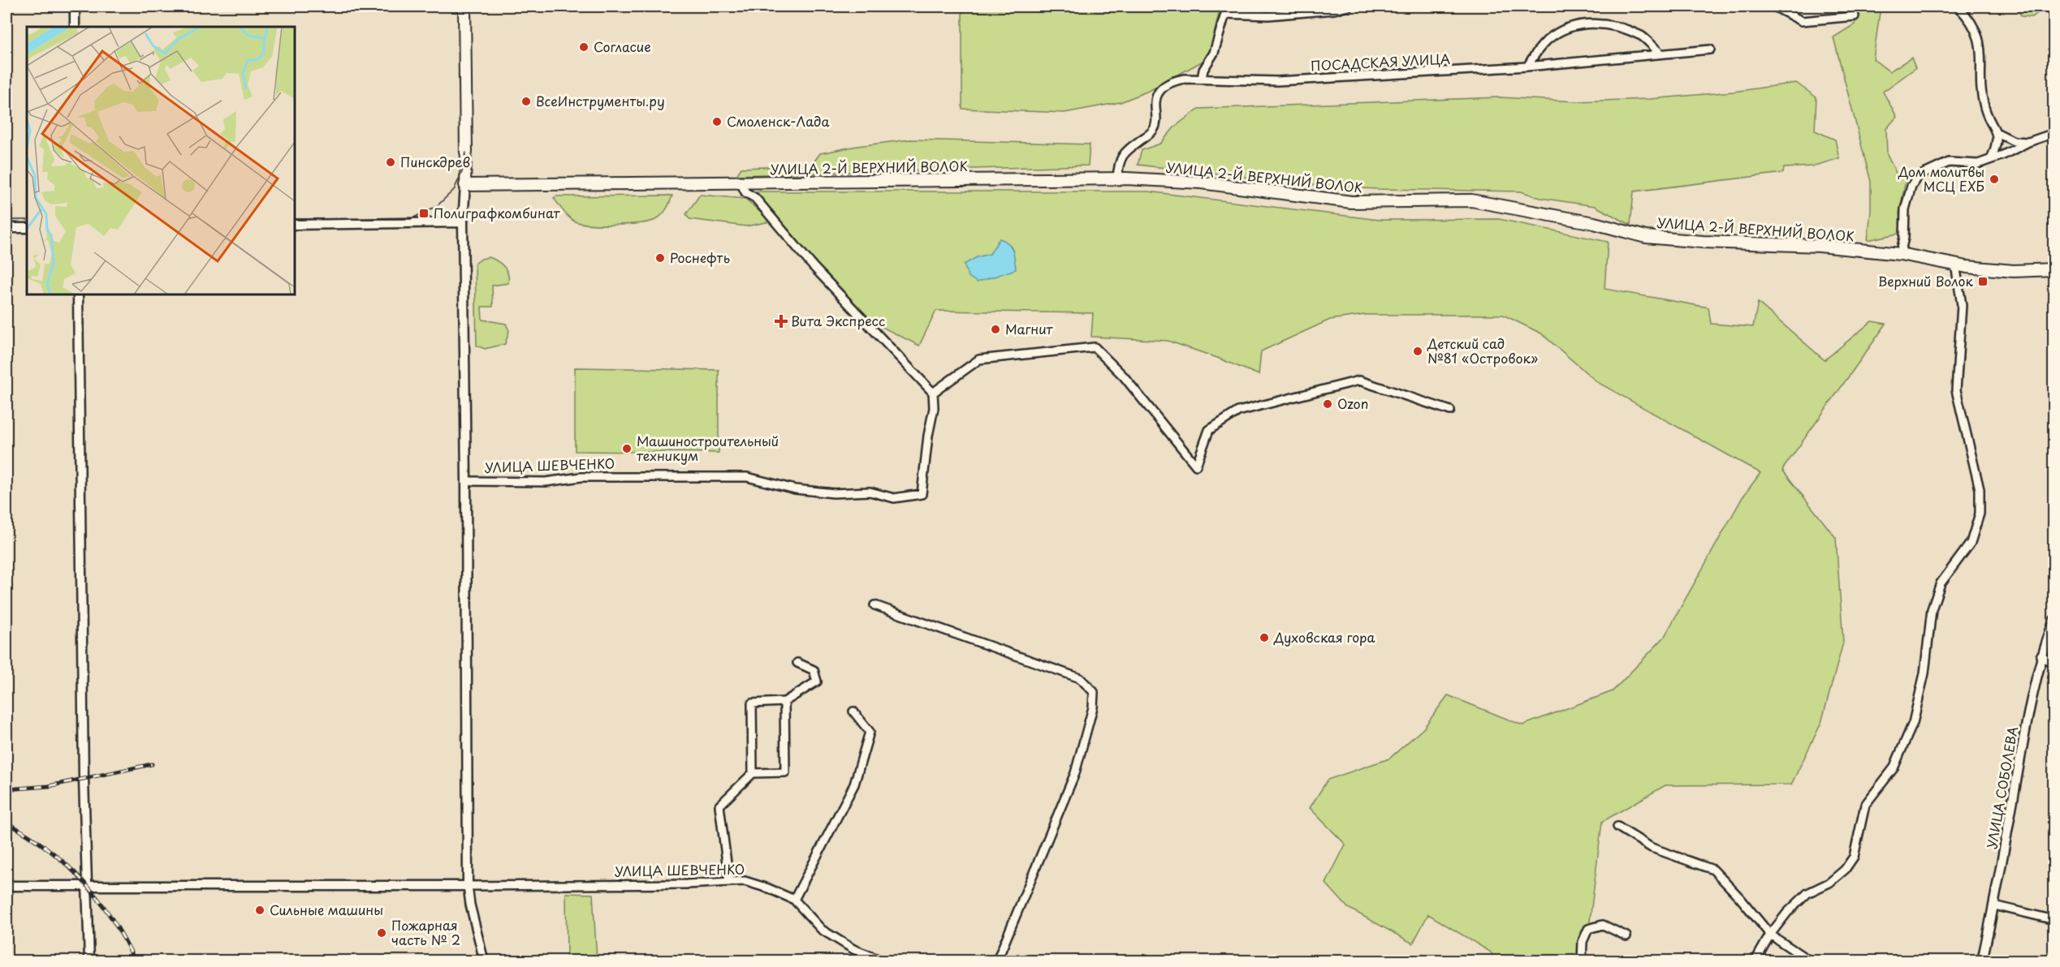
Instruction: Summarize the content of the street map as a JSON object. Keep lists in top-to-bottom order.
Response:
{
  "streets": {
    "main road": ["УЛИЦА 2-Й ВЕРХНИЙ ВОЛОК", "УЛИЦА ШЕВЧЕНКО"],
    "street": ["ПОСАДСКАЯ УЛИЦА", "УЛИЦА СОБОЛЕВА"]
  },
  "crossings": [
    ["ПОСАДСКАЯ УЛИЦА", "УЛИЦА 2-Й ВЕРХНИЙ ВОЛОК"],
    ["УЛИЦА 2-Й ВЕРХНИЙ ВОЛОК", "УЛИЦА ШЕВЧЕНКО"]
  ],
  "places": {
    "other": [
      "Согласие",
      "ВсеИнструменты.ру",
      "Смоленск-Лада",
      "Пинскдрев",
      "Дом молитвы МСЦ ЕХБ",
      "Роснефть",
      "Магнит",
      "Детский сад №81 «Островок»",
      "Ozon",
      "Машиностроительный техникум",
      "Духовская гора",
      "Сильные машины",
      "Пожарная часть № 2"
    ],
    "transit": ["Полиграфкомбинат", "Верхний Волок"],
    "health": ["Вита Экспресс"]
  }
}
